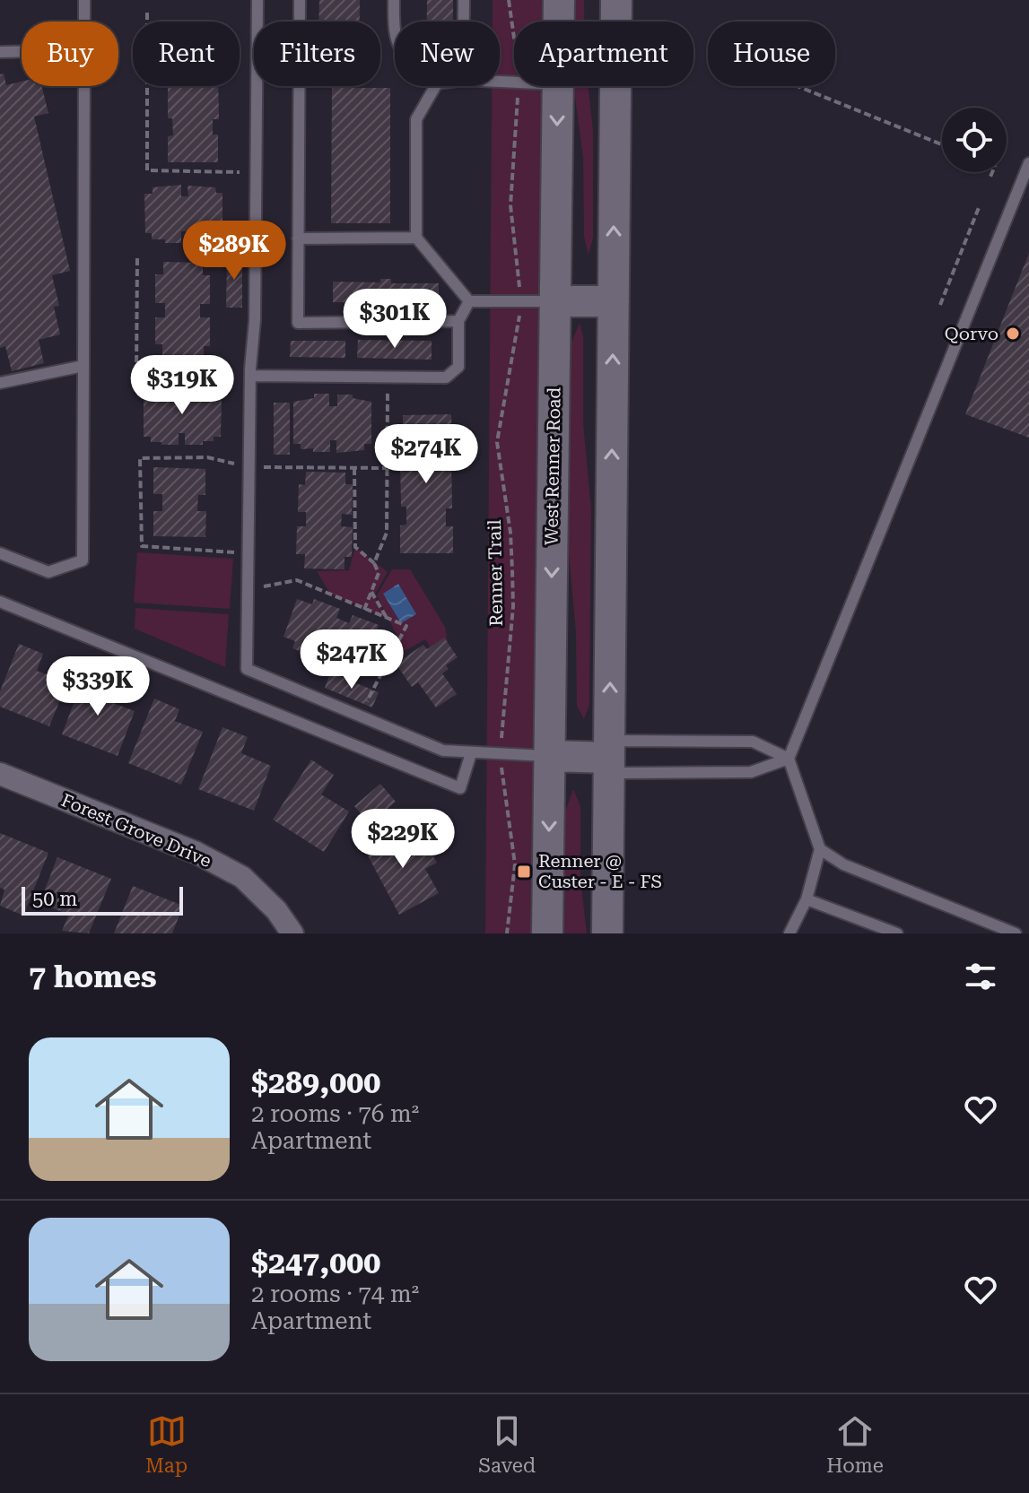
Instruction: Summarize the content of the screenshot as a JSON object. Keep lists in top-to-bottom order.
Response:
{
  "streets": {
    "main road": ["West Renner Road"],
    "street": ["Forest Grove Drive"],
    "path": ["Renner Trail"]
  },
  "places": {
    "other": ["Qorvo"],
    "transit": ["Renner @ Custer - E - FS"]
  },
  "scale_bar": "50 m",
  "page": {
    "chip": [
      "Buy",
      "Rent",
      "Filters",
      "New",
      "Apartment",
      "House"
    ],
    "price": [
      "$289K",
      "$301K",
      "$319K",
      "$274K",
      "$247K",
      "$339K",
      "$229K"
    ],
    "scale": "50 m",
    "heading": "7 homes",
    "list": [
      {
        "name": "$289,000",
        "note": "2 rooms · 76 m² · Apartment"
      },
      {
        "name": "$247,000",
        "note": "2 rooms · 74 m² · Apartment"
      }
    ],
    "tabs": ["Map", "Saved", "Home"]
  }
}
